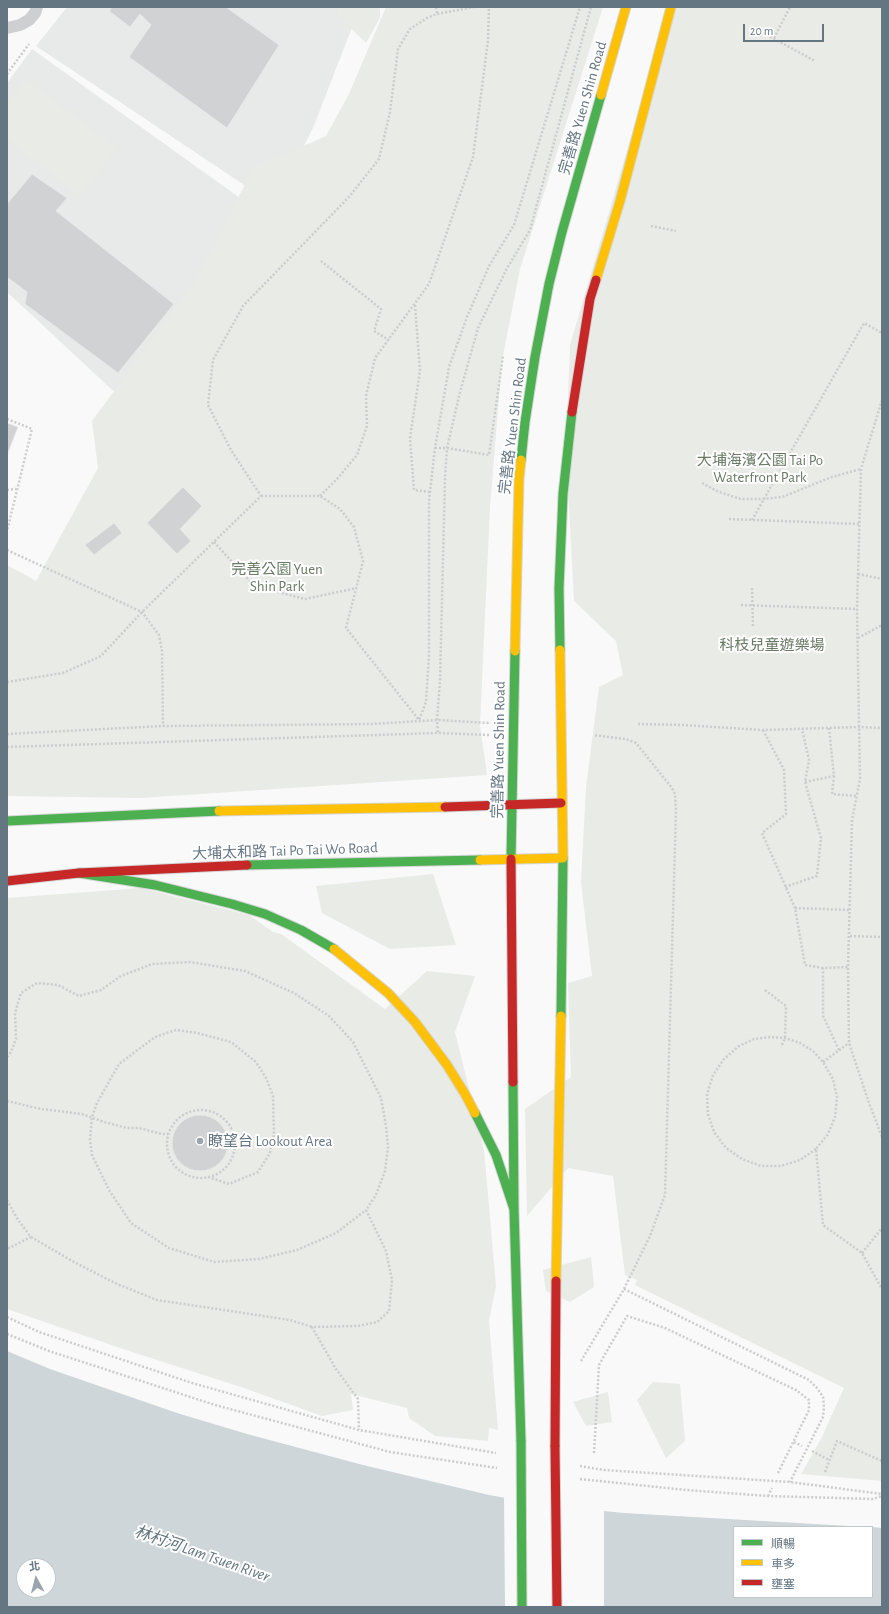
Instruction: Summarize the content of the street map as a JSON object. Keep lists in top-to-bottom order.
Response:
{
  "streets": {
    "main road": ["完善路 Yuen Shin Road", "大埔太和路 Tai Po Tai Wo Road"]
  },
  "crossings": [
    ["完善路 Yuen Shin Road", "大埔太和路 Tai Po Tai Wo Road"]
  ],
  "water": ["林村河 Lam Tsuen River"],
  "parks": ["大埔海濱公園 Tai Po Waterfront Park", "完善公園 Yuen Shin Park", "科枝兒童遊樂場"],
  "places": ["瞭望台 Lookout Area"],
  "legend": ["順暢", "車多", "壅塞"],
  "scale_bar": "20 m",
  "north": "top"
}
